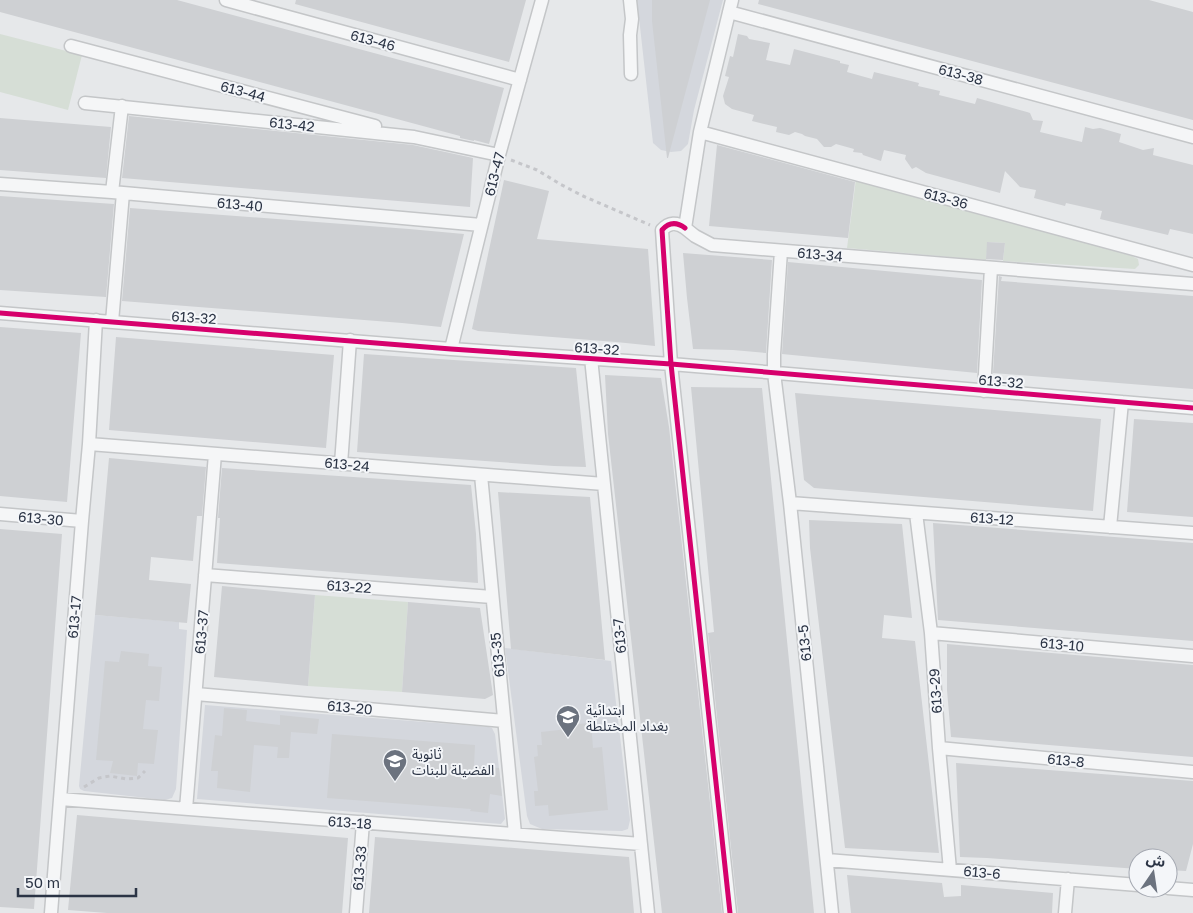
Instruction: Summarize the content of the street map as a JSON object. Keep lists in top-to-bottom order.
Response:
{
  "streets": {
    "street": [
      "613-46",
      "613-38",
      "613-44",
      "613-42",
      "613-47",
      "613-36",
      "613-40",
      "613-34",
      "613-32",
      "613-24",
      "613-30",
      "613-12",
      "613-22",
      "613-17",
      "613-37",
      "613-7",
      "613-5",
      "613-10",
      "613-35",
      "613-29",
      "613-20",
      "613-8",
      "613-18",
      "613-33",
      "613-6"
    ]
  },
  "crossings": [
    ["613-46", "613-47"],
    ["613-44", "613-42"],
    ["613-42", "613-47"],
    ["613-47", "613-40"],
    ["613-47", "613-32"],
    ["613-34", "613-5"],
    ["613-32", "613-17"],
    ["613-32", "613-7"],
    ["613-32", "613-5"],
    ["613-24", "613-17"],
    ["613-24", "613-37"],
    ["613-24", "613-7"],
    ["613-24", "613-35"],
    ["613-30", "613-17"],
    ["613-12", "613-5"],
    ["613-12", "613-29"],
    ["613-22", "613-37"],
    ["613-22", "613-35"],
    ["613-17", "613-18"],
    ["613-37", "613-20"],
    ["613-37", "613-18"],
    ["613-7", "613-18"],
    ["613-5", "613-6"],
    ["613-10", "613-29"],
    ["613-35", "613-20"],
    ["613-35", "613-18"],
    ["613-29", "613-8"],
    ["613-29", "613-6"],
    ["613-18", "613-33"]
  ],
  "places": {
    "school or university": ["ابتدائية بغداد المختلطة", "ثانوية الفضيلة للبنات"]
  },
  "scale_bar": "50 m",
  "north": "top"
}
